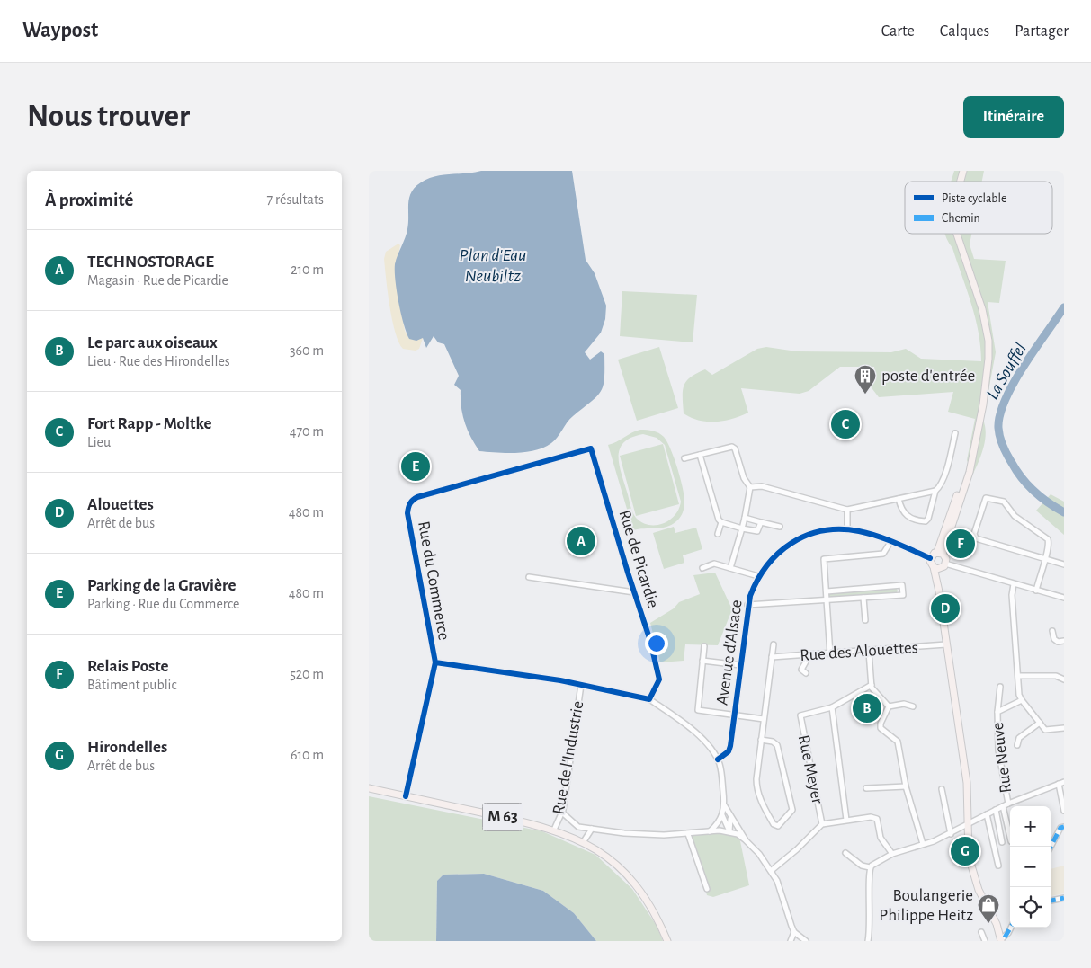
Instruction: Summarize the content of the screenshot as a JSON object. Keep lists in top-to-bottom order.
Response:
{
  "streets": {
    "main road": ["M 63"],
    "street": [
      "Rue de Picardie",
      "Rue du Commerce",
      "Rue des Alouettes",
      "Avenue d'Alsace",
      "Rue de l'Industrie",
      "Rue Neuve",
      "Rue Meyer"
    ]
  },
  "crossings": [
    ["Rue de Picardie", "Rue du Commerce"],
    ["Rue du Commerce", "M 63"],
    ["Rue de l'Industrie", "M 63"]
  ],
  "water": ["Plan d'Eau Neubiltz", "La Souffel"],
  "places": {
    "building": ["poste d'entrée"],
    "shop": ["Boulangerie Philippe Heitz"]
  },
  "legend": ["Piste cyclable", "Chemin"],
  "page": {
    "header": "Waypost",
    "nav": ["Carte", "Calques", "Partager"],
    "buttons": "Itinéraire",
    "title": "Nous trouver",
    "heading": ["À proximité", "7 résultats"],
    "list": [
      {
        "mark": "A",
        "name": "TECHNOSTORAGE",
        "note": "Magasin · Rue de Picardie",
        "value": "210 m"
      },
      {
        "mark": "B",
        "name": "Le parc aux oiseaux",
        "note": "Lieu · Rue des Hirondelles",
        "value": "360 m"
      },
      {
        "mark": "C",
        "name": "Fort Rapp - Moltke",
        "note": "Lieu",
        "value": "470 m"
      },
      {
        "mark": "D",
        "name": "Alouettes",
        "note": "Arrêt de bus",
        "value": "480 m"
      },
      {
        "mark": "E",
        "name": "Parking de la Gravière",
        "note": "Parking · Rue du Commerce",
        "value": "480 m"
      },
      {
        "mark": "F",
        "name": "Relais Poste",
        "note": "Bâtiment public",
        "value": "520 m"
      },
      {
        "mark": "G",
        "name": "Hirondelles",
        "note": "Arrêt de bus",
        "value": "610 m"
      }
    ],
    "pins": [
      "C",
      "E",
      "A",
      "F",
      "D",
      "B",
      "G"
    ],
    "map_buttons": ["+", "−"]
  }
}
